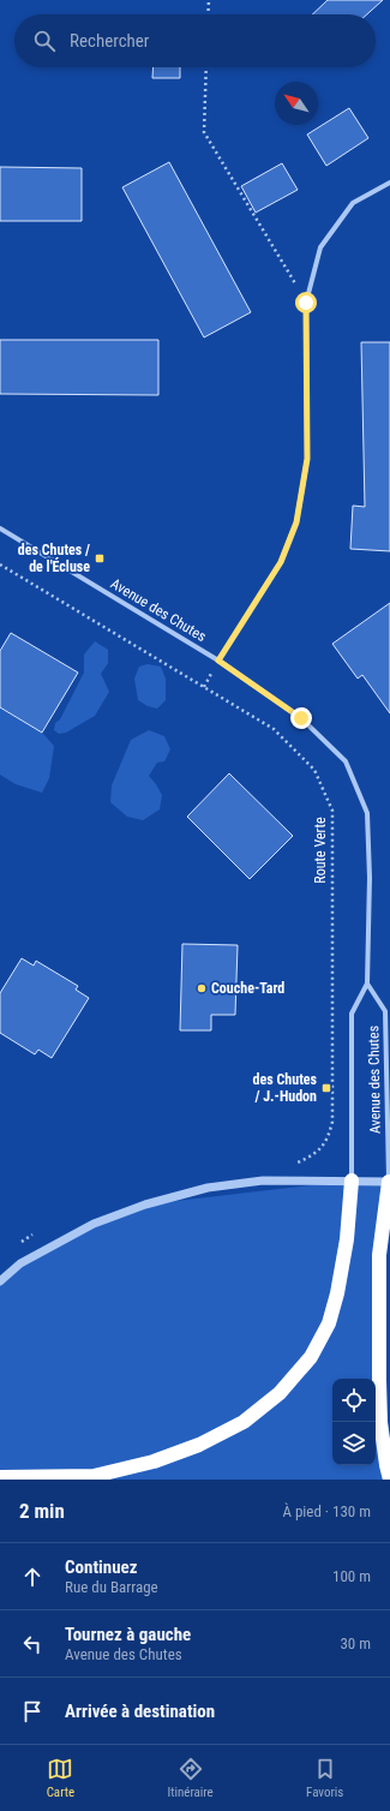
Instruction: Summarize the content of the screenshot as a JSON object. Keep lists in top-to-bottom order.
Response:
{
  "streets": {
    "street": ["Avenue des Chutes"],
    "path": ["Route Verte"]
  },
  "places": {
    "transit": ["des Chutes / de l'Écluse", "des Chutes / J.-Hudon"],
    "other": ["Couche-Tard"]
  },
  "north": "top left",
  "page": {
    "search": "Rechercher",
    "heading": ["2 min", "À pied · 130 m"],
    "list": [
      ["Continuez", "Rue du Barrage", "100 m"],
      ["Tournez à gauche", "Avenue des Chutes", "30 m"],
      "Arrivée à destination"
    ],
    "nav": ["Carte", "Itinéraire", "Favoris"]
  }
}
